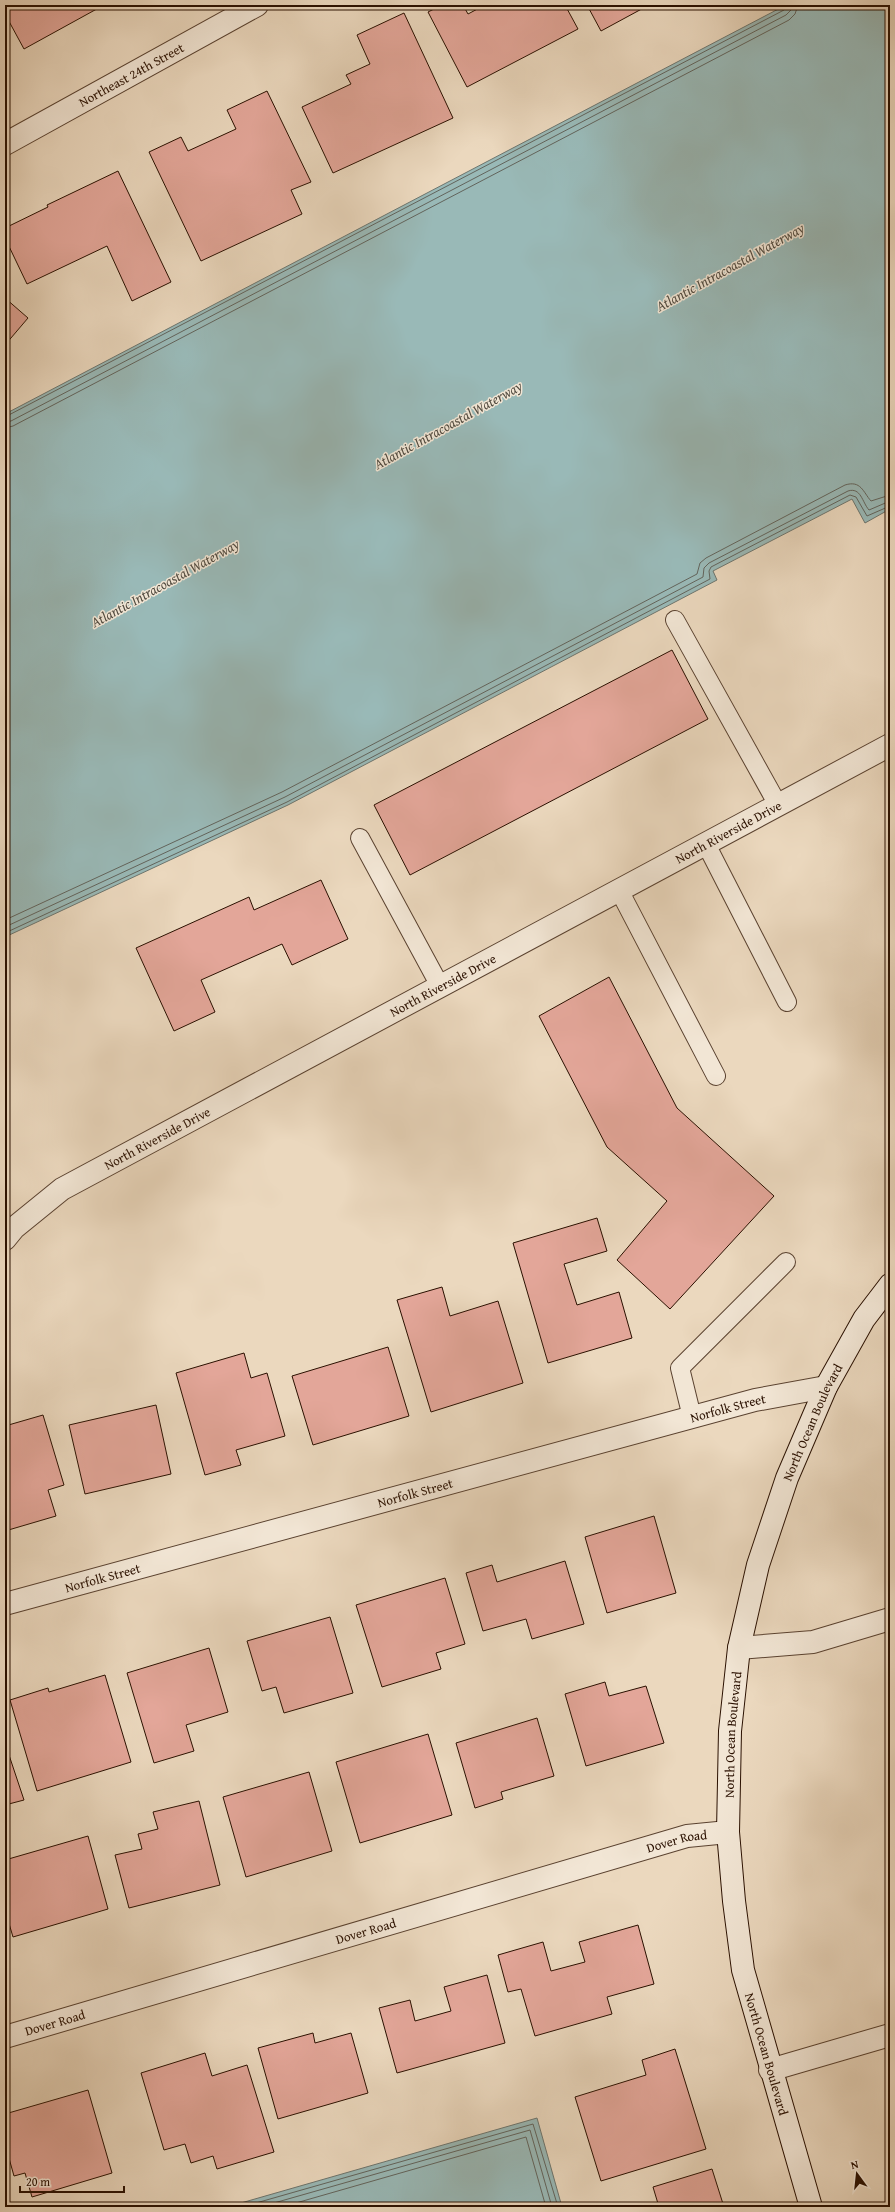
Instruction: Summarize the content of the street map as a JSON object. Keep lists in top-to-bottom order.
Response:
{
  "streets": {
    "street": [
      "Northeast 24th Street",
      "North Riverside Drive",
      "Norfolk Street",
      "North Ocean Boulevard",
      "Dover Road"
    ]
  },
  "crossings": [
    ["Norfolk Street", "North Ocean Boulevard"],
    ["North Ocean Boulevard", "Dover Road"]
  ],
  "water": ["Atlantic Intracoastal Waterway"],
  "scale_bar": "20 m",
  "north": "top"
}
